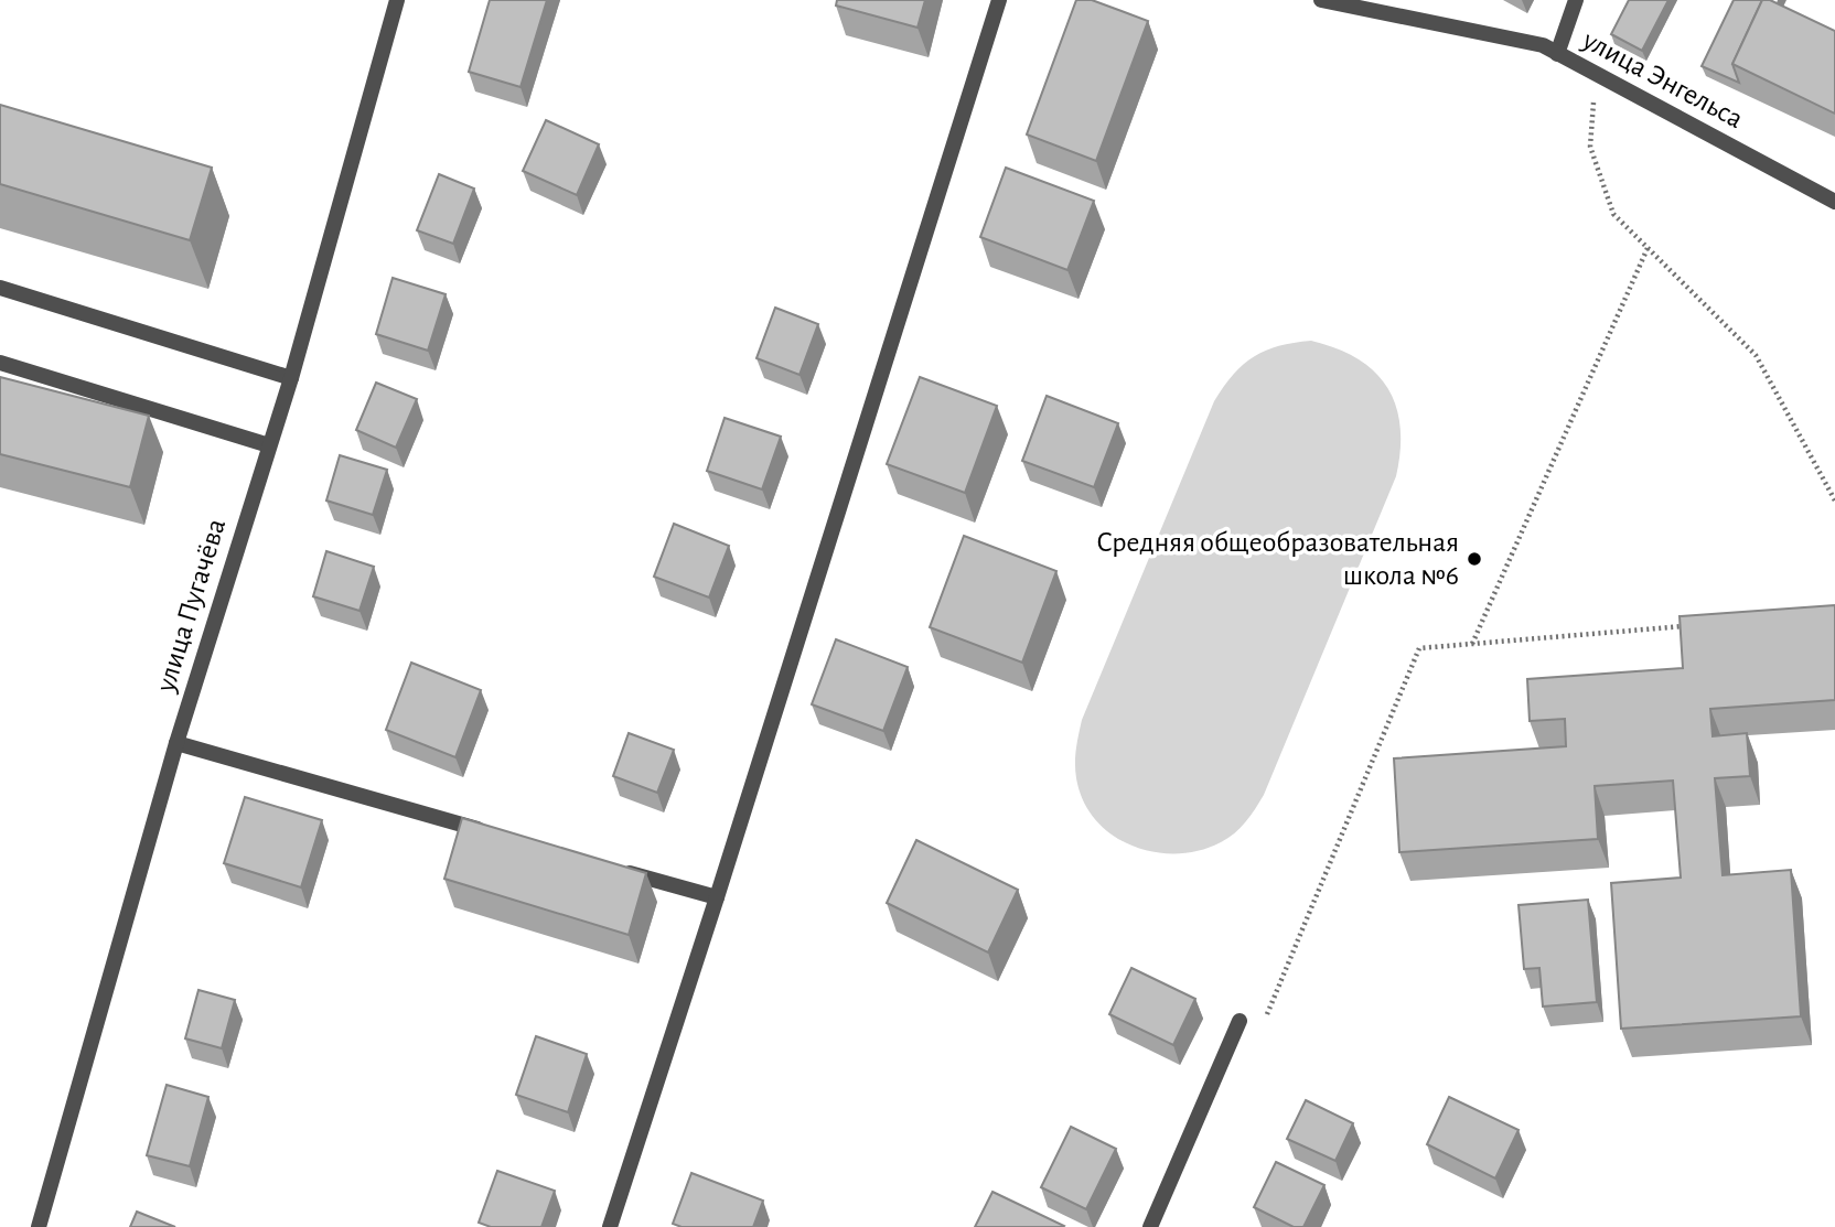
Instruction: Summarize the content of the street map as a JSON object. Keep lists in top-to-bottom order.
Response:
{
  "streets": {
    "street": ["улица Энгельса", "улица Пугачёва"]
  },
  "places": ["Средняя общеобразовательная школа №6"]
}
